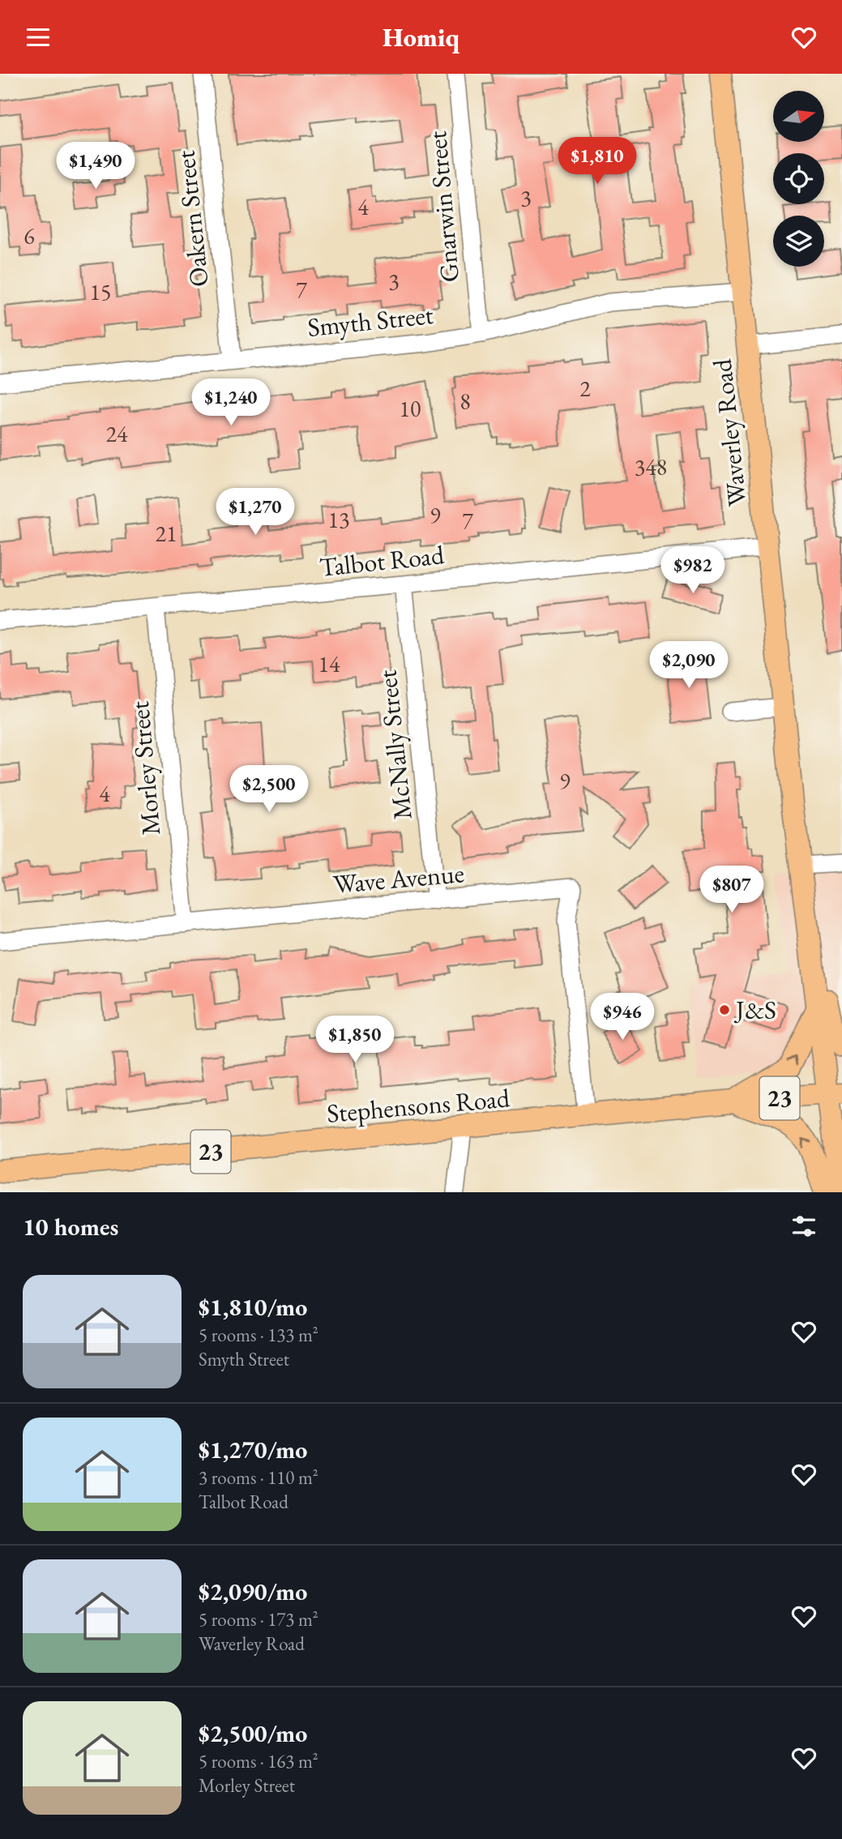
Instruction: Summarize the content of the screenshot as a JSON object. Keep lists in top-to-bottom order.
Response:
{
  "streets": {
    "main road": ["Waverley Road", "23", "Stephensons Road"],
    "street": [
      "Gnarwin Street",
      "Oakern Street",
      "Smyth Street",
      "Talbot Road",
      "McNally Street",
      "Morley Street",
      "Wave Avenue"
    ]
  },
  "crossings": [
    ["Gnarwin Street", "Smyth Street"],
    ["Oakern Street", "Smyth Street"],
    ["Smyth Street", "Waverley Road"],
    ["Waverley Road", "Talbot Road"],
    ["Waverley Road", "Stephensons Road"],
    ["Talbot Road", "McNally Street"],
    ["Talbot Road", "Morley Street"],
    ["McNally Street", "Wave Avenue"],
    ["Morley Street", "Wave Avenue"],
    ["Wave Avenue", "Stephensons Road"]
  ],
  "places": ["J&S"],
  "house_numbers": [
    "3",
    "4",
    "6",
    "3",
    "7",
    "15",
    "2",
    "8",
    "10",
    "24",
    "348",
    "9",
    "13",
    "7",
    "21",
    "14",
    "9",
    "4"
  ],
  "north": "right",
  "page": {
    "header": "Homiq",
    "price": [
      "$1,810",
      "$1,490",
      "$1,240",
      "$1,270",
      "$982",
      "$2,090",
      "$2,500",
      "$807",
      "$946",
      "$1,850"
    ],
    "heading": "10 homes",
    "list": [
      {
        "name": "$1,810/mo",
        "note": "5 rooms · 133 m² · Smyth Street"
      },
      {
        "name": "$1,270/mo",
        "note": "3 rooms · 110 m² · Talbot Road"
      },
      {
        "name": "$2,090/mo",
        "note": "5 rooms · 173 m² · Waverley Road"
      },
      {
        "name": "$2,500/mo",
        "note": "5 rooms · 163 m² · Morley Street"
      }
    ]
  }
}
